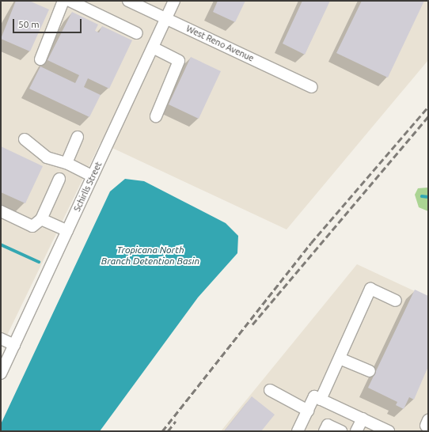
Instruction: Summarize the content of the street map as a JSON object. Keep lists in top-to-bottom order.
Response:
{
  "streets": {
    "street": ["West Reno Avenue", "Schirlls Street"]
  },
  "crossings": [
    ["West Reno Avenue", "Schirlls Street"]
  ],
  "water": ["Tropicana North Branch Detention Basin"],
  "scale_bar": "50 m"
}
